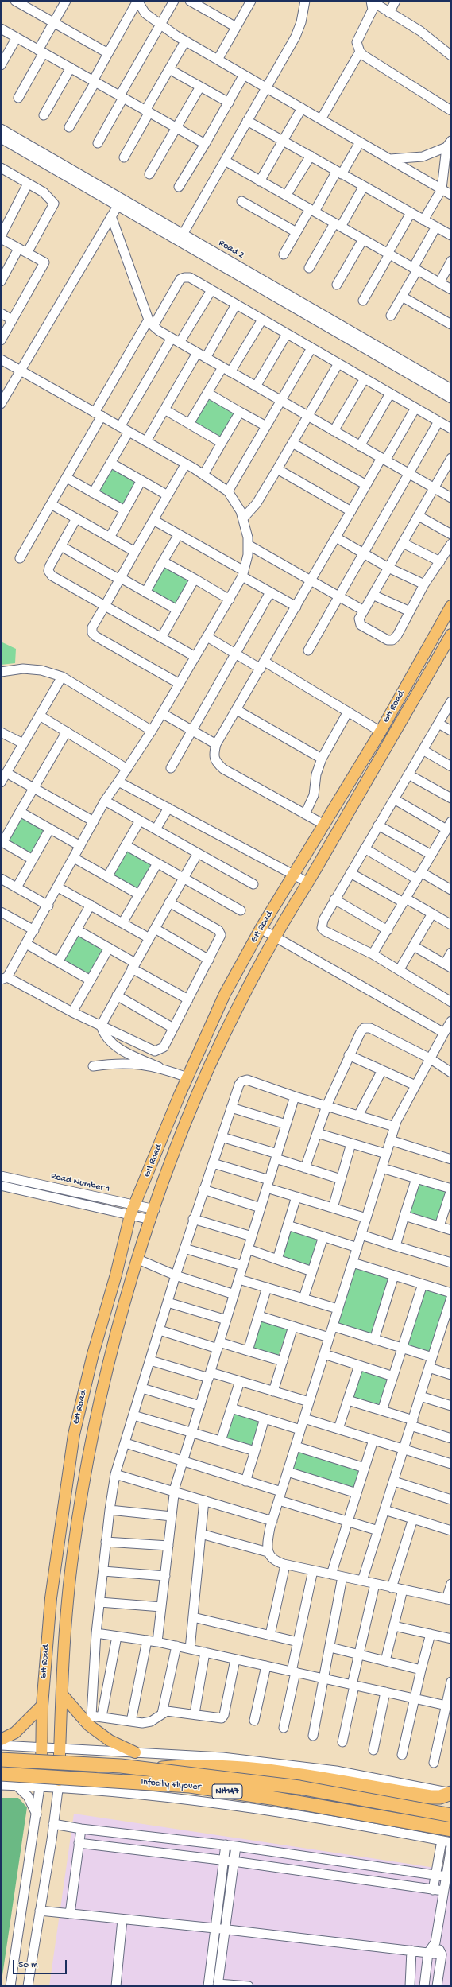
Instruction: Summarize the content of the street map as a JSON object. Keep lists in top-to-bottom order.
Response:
{
  "streets": {
    "highway": ["Infocity Flyover", "NH147"],
    "main road": ["GH Road"],
    "street": ["Road 2", "Road Number 1"]
  },
  "crossings": [
    ["GH Road", "Road Number 1"]
  ],
  "scale_bar": "50 m"
}
